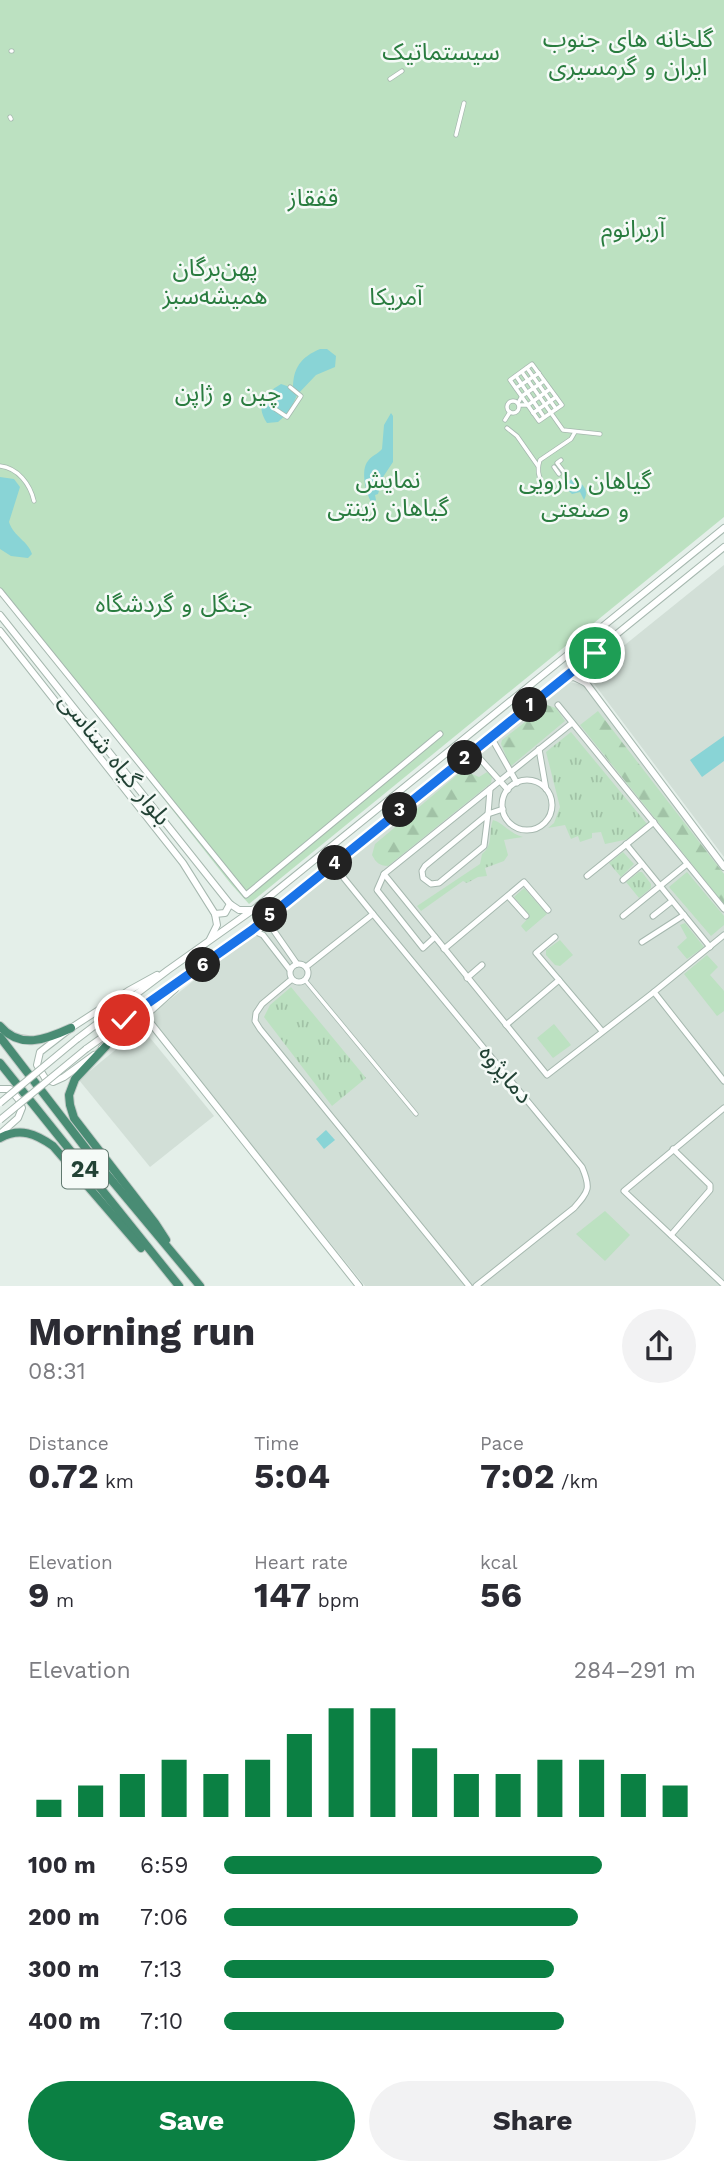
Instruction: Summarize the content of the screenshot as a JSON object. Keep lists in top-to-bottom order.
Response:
{
  "streets": {
    "highway": ["24"],
    "street": ["بلوار گیاه شناسی", "دماپژوه"]
  },
  "parks": [
    "گلخانه های جنوب ایران و گرمسیری",
    "سیستماتیک",
    "قفقاز",
    "آربرانوم",
    "پهن‌برگان همیشه‌سبز",
    "آمریکا",
    "چین و ژاپن",
    "نمایش گیاهان زینتی",
    "گیاهان دارویی و صنعتی",
    "جنگل و گردشگاه"
  ],
  "page": {
    "pins": [
      "1",
      "2",
      "3",
      "4",
      "5",
      "6"
    ],
    "heading": ["Morning run", "08:31"],
    "stats": [
      ["Distance", "0.72 km"],
      ["Time", "5:04"],
      ["Pace", "7:02 /km"],
      ["Elevation", "9 m"],
      ["Heart rate", "147 bpm"],
      ["kcal", "56"]
    ],
    "chart": ["Elevation", "284–291 m"],
    "list": [
      {
        "name": "100 m",
        "note": "6:59"
      },
      {
        "name": "200 m",
        "note": "7:06"
      },
      {
        "name": "300 m",
        "note": "7:13"
      },
      {
        "name": "400 m",
        "note": "7:10"
      }
    ],
    "buttons": ["Save", "Share"]
  }
}
